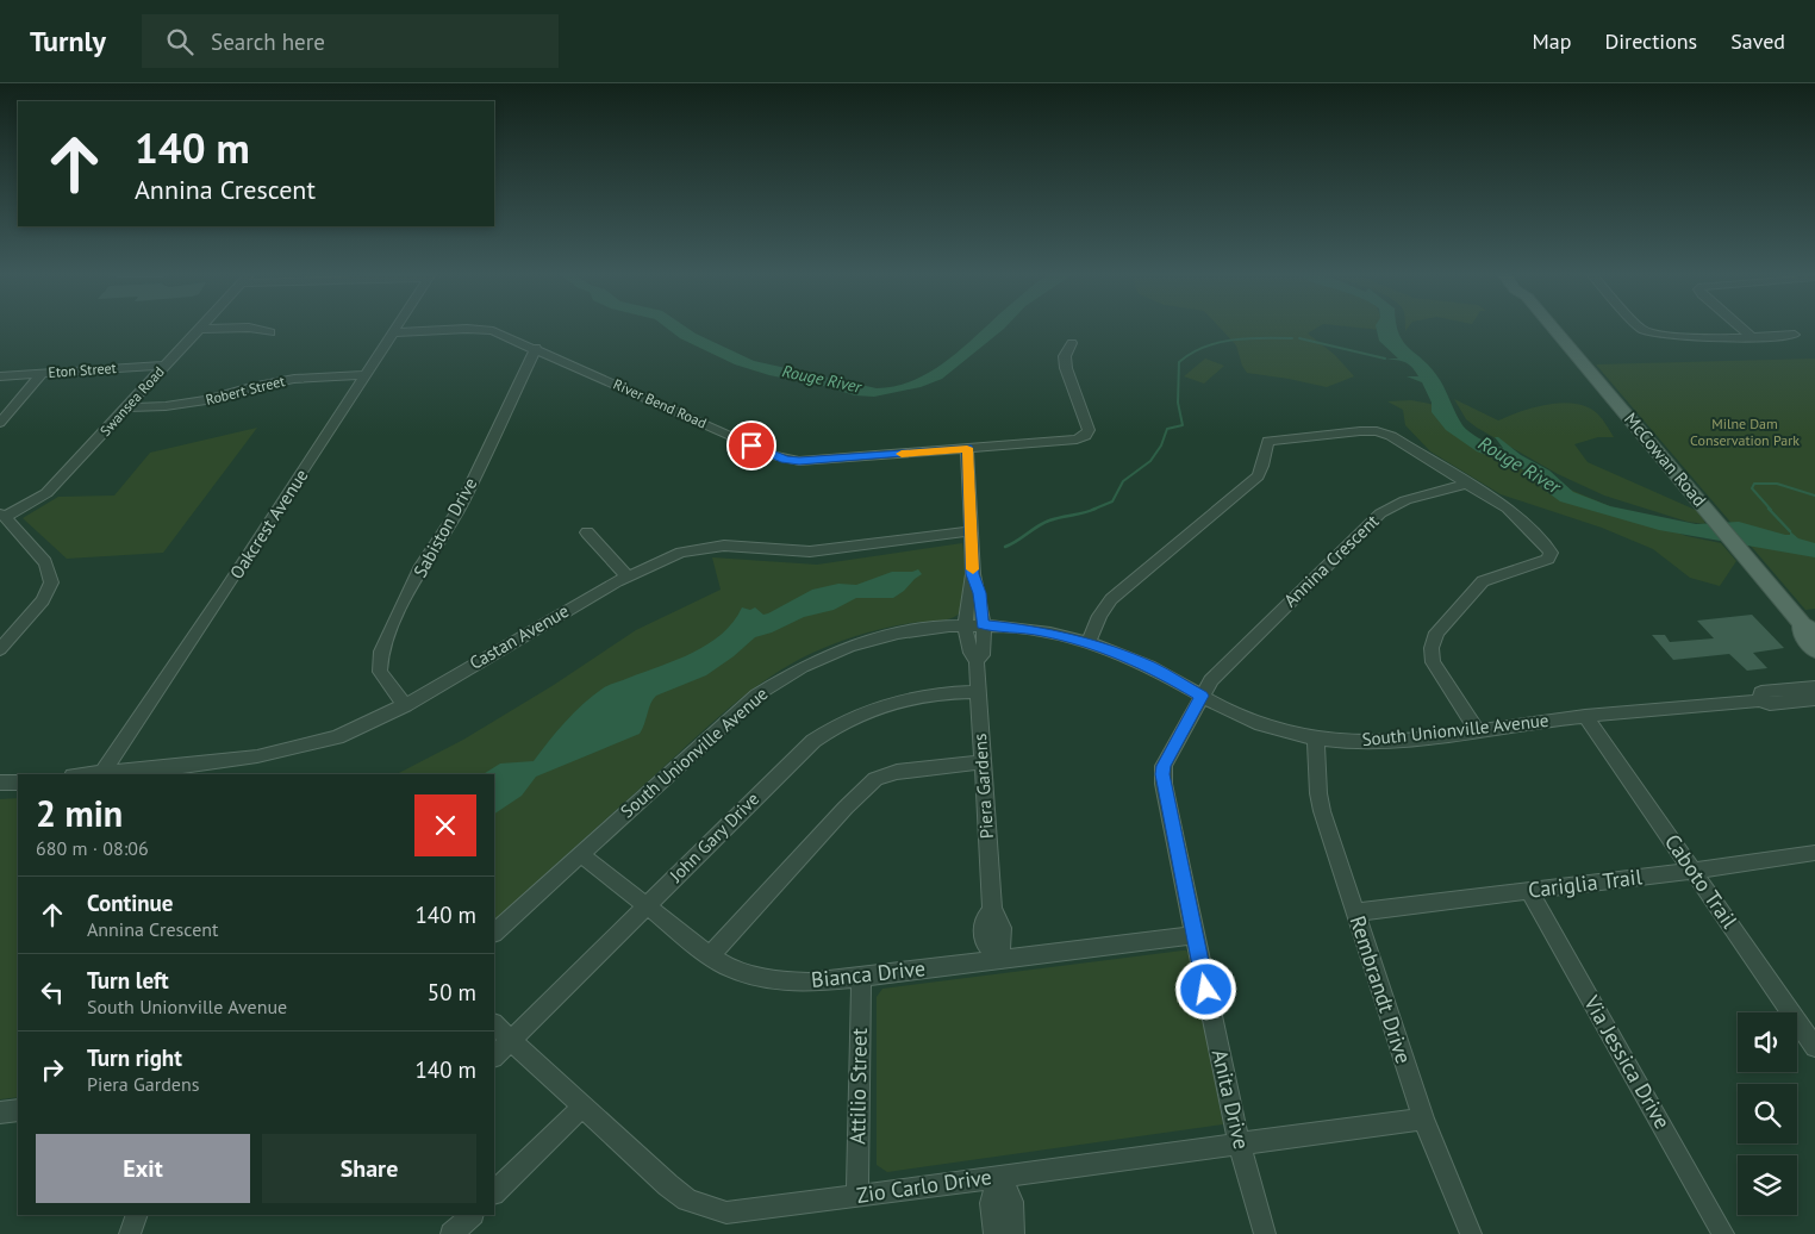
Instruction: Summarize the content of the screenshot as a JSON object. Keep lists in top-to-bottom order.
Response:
{
  "streets": {
    "main road": ["McCowan Road"],
    "street": [
      "Eton Street",
      "Robert Street",
      "Swansea Road",
      "River Bend Road",
      "Oakcrest Avenue",
      "Sabiston Drive",
      "Annina Crescent",
      "Castan Avenue",
      "South Unionville Avenue",
      "Piera Gardens",
      "John Gary Drive",
      "Caboto Trail",
      "Cariglia Trail",
      "Bianca Drive",
      "Rembrandt Drive",
      "Via Jessica Drive",
      "Attilio Street",
      "Anita Drive",
      "Zio Carlo Drive"
    ]
  },
  "crossings": [
    ["Eton Street", "Swansea Road"],
    ["Robert Street", "Swansea Road"],
    ["Robert Street", "Oakcrest Avenue"],
    ["River Bend Road", "Oakcrest Avenue"],
    ["River Bend Road", "Sabiston Drive"],
    ["River Bend Road", "Piera Gardens"],
    ["Oakcrest Avenue", "Castan Avenue"],
    ["Sabiston Drive", "Castan Avenue"],
    ["Annina Crescent", "South Unionville Avenue"],
    ["Annina Crescent", "Anita Drive"],
    ["Castan Avenue", "Piera Gardens"],
    ["South Unionville Avenue", "Piera Gardens"],
    ["South Unionville Avenue", "Caboto Trail"],
    ["South Unionville Avenue", "Bianca Drive"],
    ["South Unionville Avenue", "Rembrandt Drive"],
    ["Piera Gardens", "John Gary Drive"],
    ["Piera Gardens", "Bianca Drive"],
    ["John Gary Drive", "Bianca Drive"],
    ["John Gary Drive", "Zio Carlo Drive"],
    ["Caboto Trail", "Cariglia Trail"],
    ["Cariglia Trail", "Rembrandt Drive"],
    ["Cariglia Trail", "Via Jessica Drive"],
    ["Bianca Drive", "Attilio Street"],
    ["Bianca Drive", "Anita Drive"],
    ["Rembrandt Drive", "Zio Carlo Drive"],
    ["Attilio Street", "Zio Carlo Drive"],
    ["Anita Drive", "Zio Carlo Drive"]
  ],
  "water": ["Rouge River"],
  "parks": ["Milne Dam Conservation Park"],
  "page": {
    "header": "Turnly",
    "search": "Search here",
    "nav": ["Map", "Directions", "Saved"],
    "turn": ["140 m", "Annina Crescent"],
    "heading": ["2 min", "680 m · 08:06"],
    "list": [
      {
        "name": "Continue",
        "note": "Annina Crescent",
        "value": "140 m"
      },
      {
        "name": "Turn left",
        "note": "South Unionville Avenue",
        "value": "50 m"
      },
      {
        "name": "Turn right",
        "note": "Piera Gardens",
        "value": "140 m"
      }
    ],
    "buttons": ["Exit", "Share"]
  }
}
